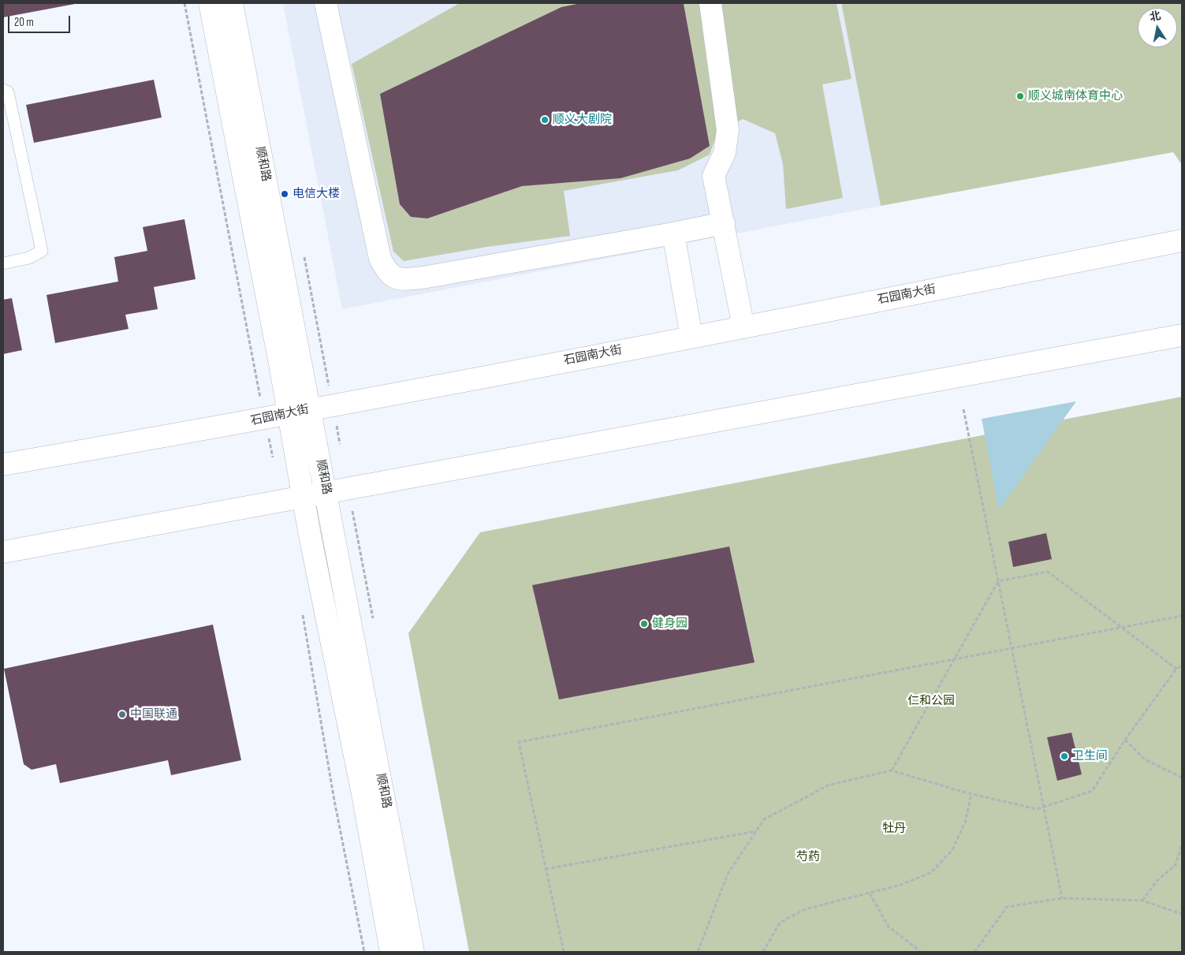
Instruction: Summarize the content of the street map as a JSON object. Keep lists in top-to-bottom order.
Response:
{
  "streets": {
    "main road": ["顺和路", "石园南大街"]
  },
  "crossings": [
    ["顺和路", "石园南大街"]
  ],
  "parks": ["仁和公园", "牡丹", "芍药"],
  "places": [
    "顺义城南体育中心",
    "顺义大剧院",
    "电信大楼",
    "健身园",
    "中国联通",
    "卫生间"
  ],
  "scale_bar": "20 m",
  "north": "top"
}
